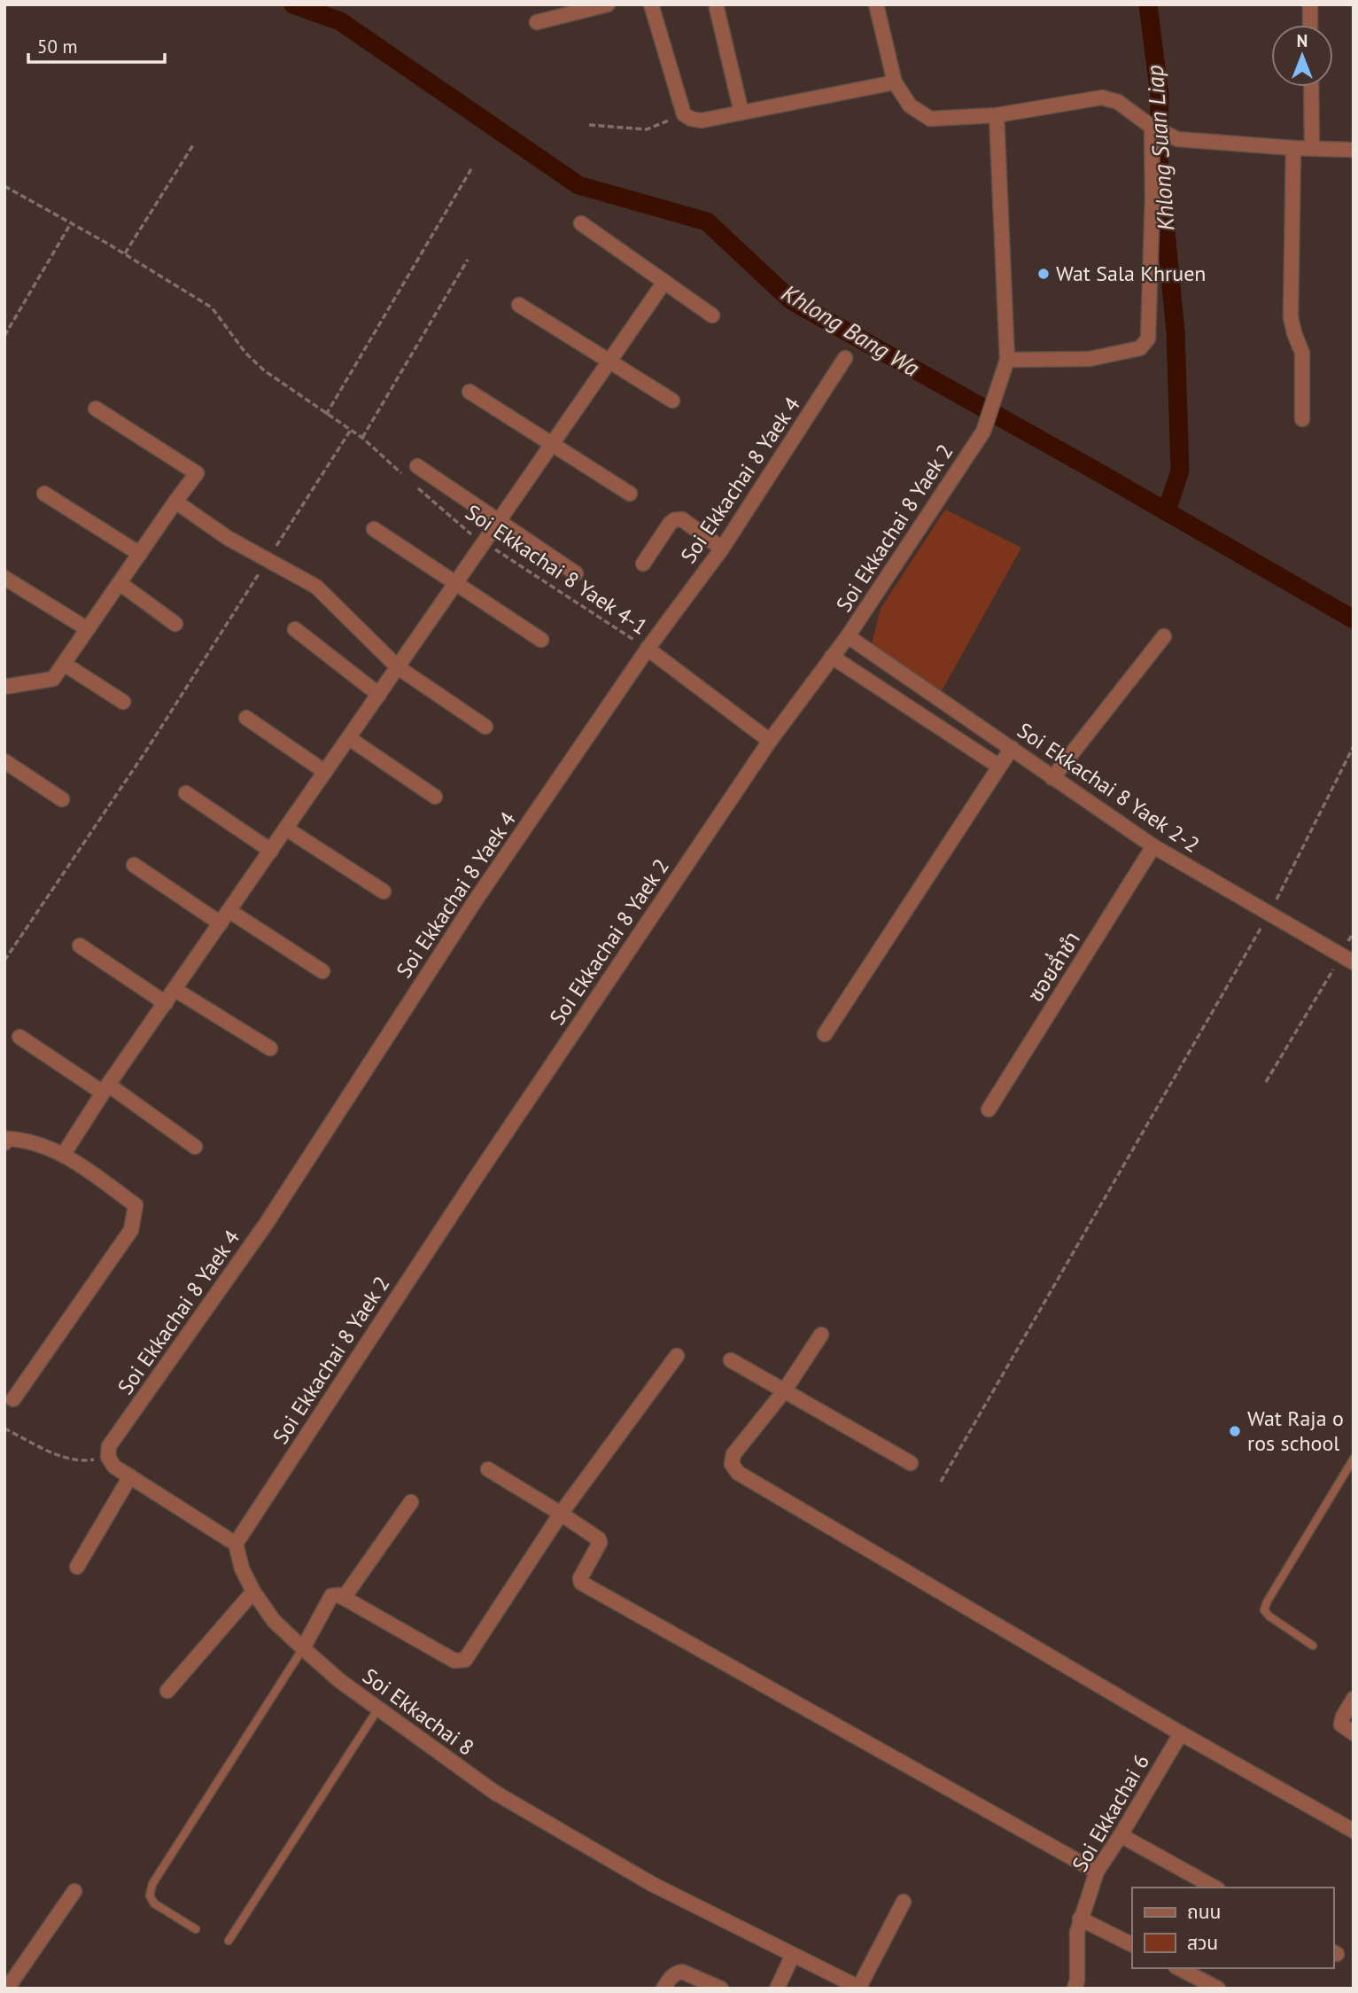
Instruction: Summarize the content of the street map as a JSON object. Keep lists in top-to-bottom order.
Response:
{
  "streets": {
    "street": [
      "Soi Ekkachai 8 Yaek 4",
      "Soi Ekkachai 8 Yaek 2",
      "Soi Ekkachai 8 Yaek 2-2",
      "ซอยล่ำชำ",
      "Soi Ekkachai 8",
      "Soi Ekkachai 6"
    ],
    "path": ["Soi Ekkachai 8 Yaek 4-1"]
  },
  "crossings": [
    ["Soi Ekkachai 8 Yaek 4", "Soi Ekkachai 8 Yaek 4-1"],
    ["Soi Ekkachai 8 Yaek 2", "Soi Ekkachai 8 Yaek 2-2"],
    ["Soi Ekkachai 8 Yaek 2", "Soi Ekkachai 8"],
    ["Soi Ekkachai 8 Yaek 2-2", "ซอยล่ำชำ"]
  ],
  "water": ["Khlong Suan Liap", "Khlong Bang Wa"],
  "places": ["Wat Sala Khruen", "Wat Raja o ros school"],
  "legend": ["ถนน", "สวน"],
  "scale_bar": "50 m",
  "north": "top"
}
